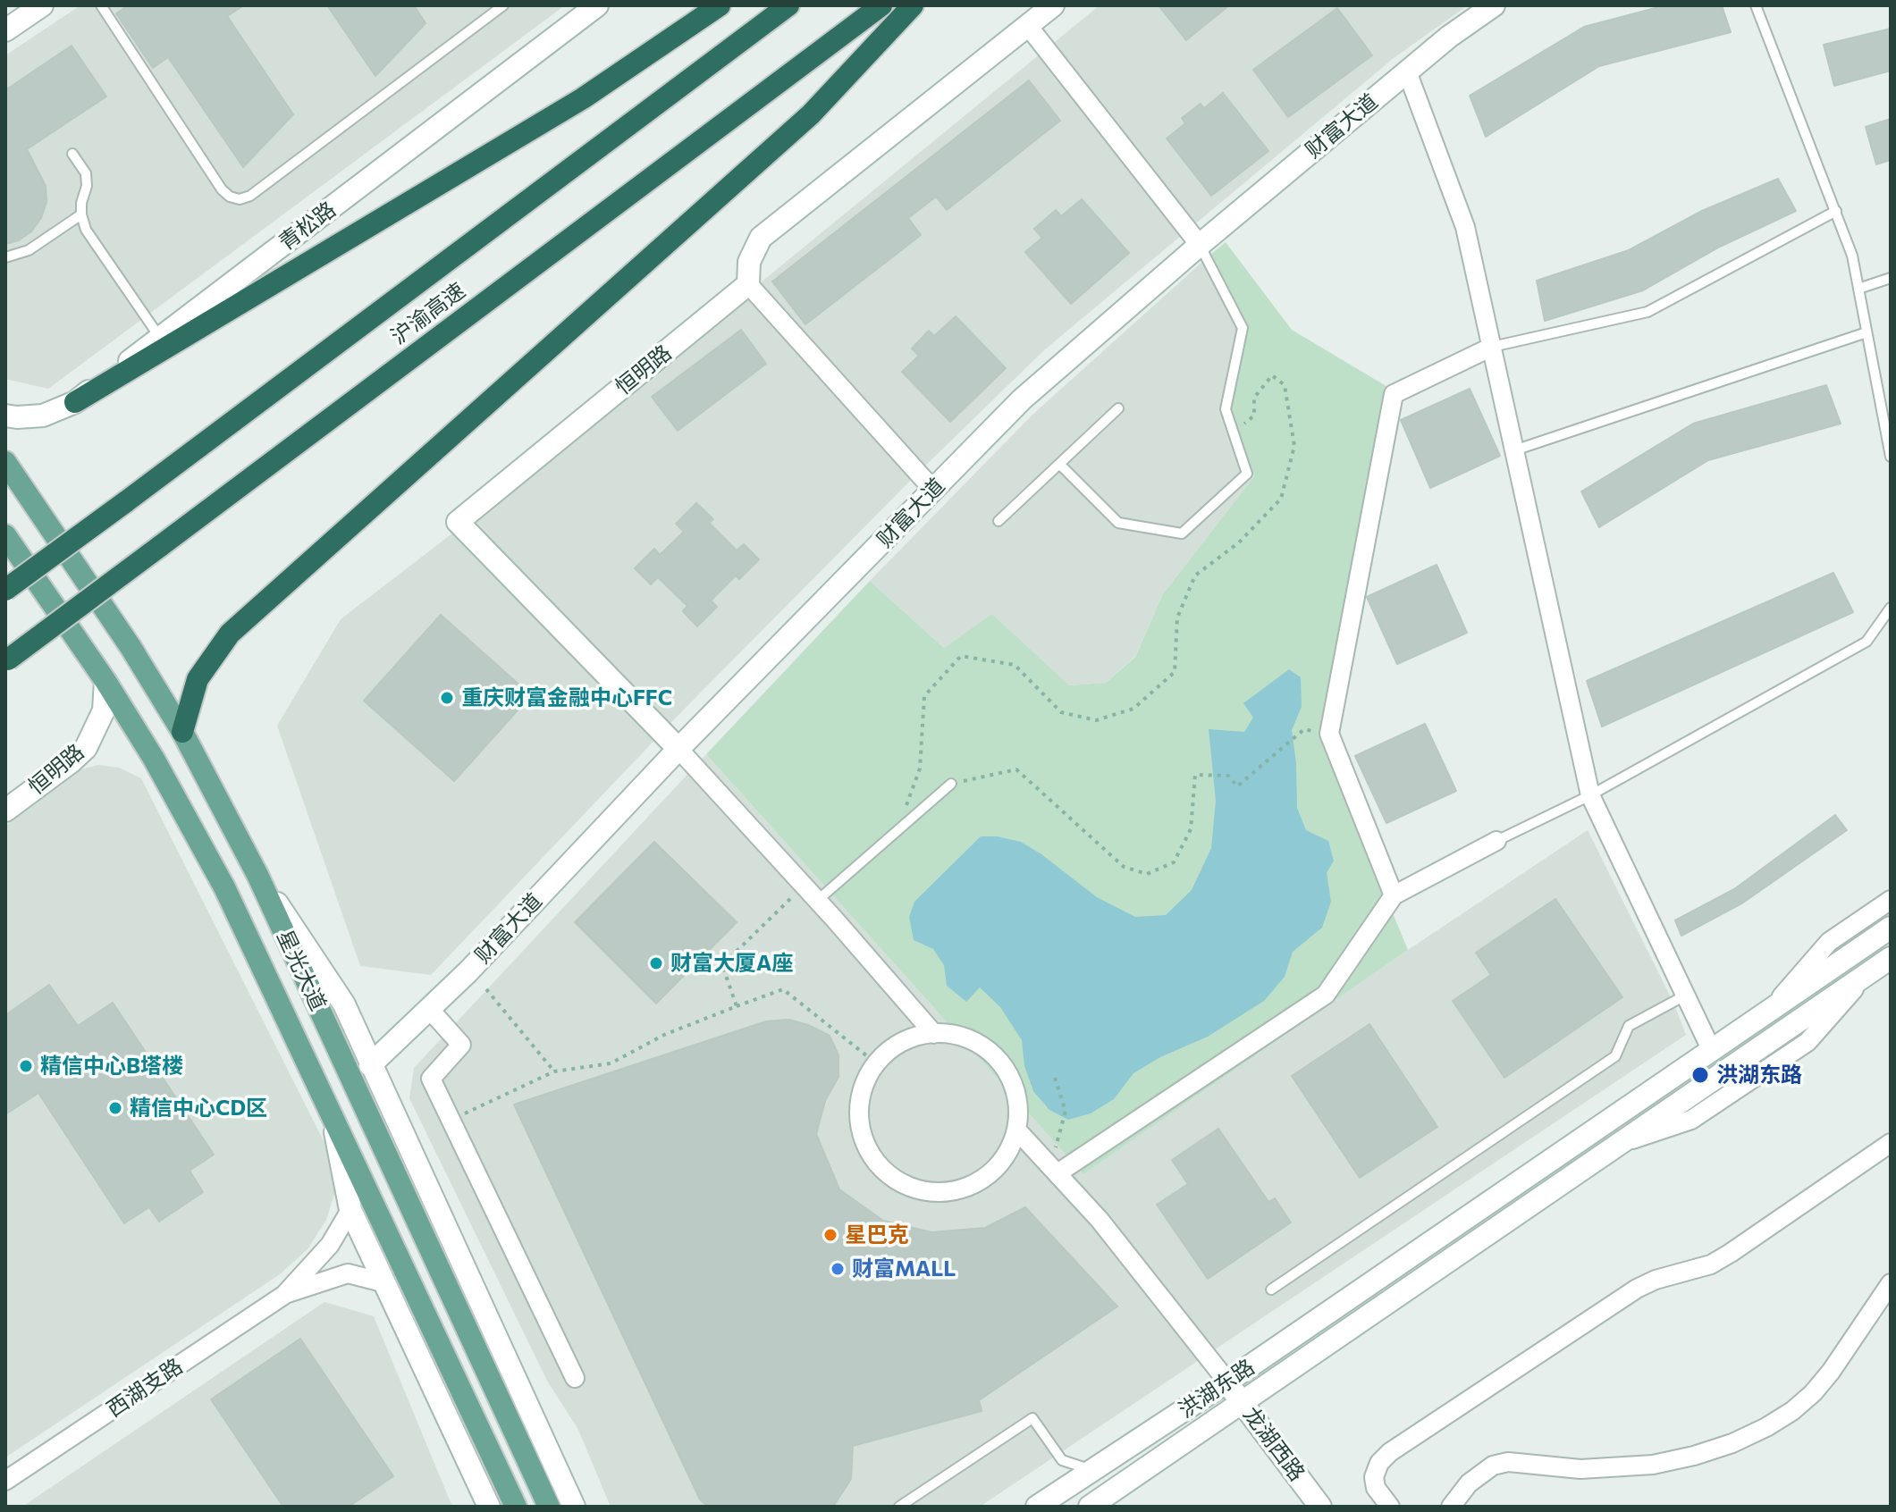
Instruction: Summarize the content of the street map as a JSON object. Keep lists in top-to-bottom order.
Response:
{
  "streets": {
    "highway": ["沪渝高速"],
    "main road": ["星光大道"],
    "street": [
      "财富大道",
      "青松路",
      "恒明路",
      "西湖支路",
      "洪湖东路",
      "龙湖西路"
    ]
  },
  "crossings": [
    ["财富大道", "恒明路"],
    ["恒明路", "星光大道"],
    ["洪湖东路", "龙湖西路"]
  ],
  "places": [
    "重庆财富金融中心FFC",
    "财富大厦A座",
    "精信中心B塔楼",
    "洪湖东路",
    "精信中心CD区",
    "星巴克",
    "财富MALL"
  ]
}
